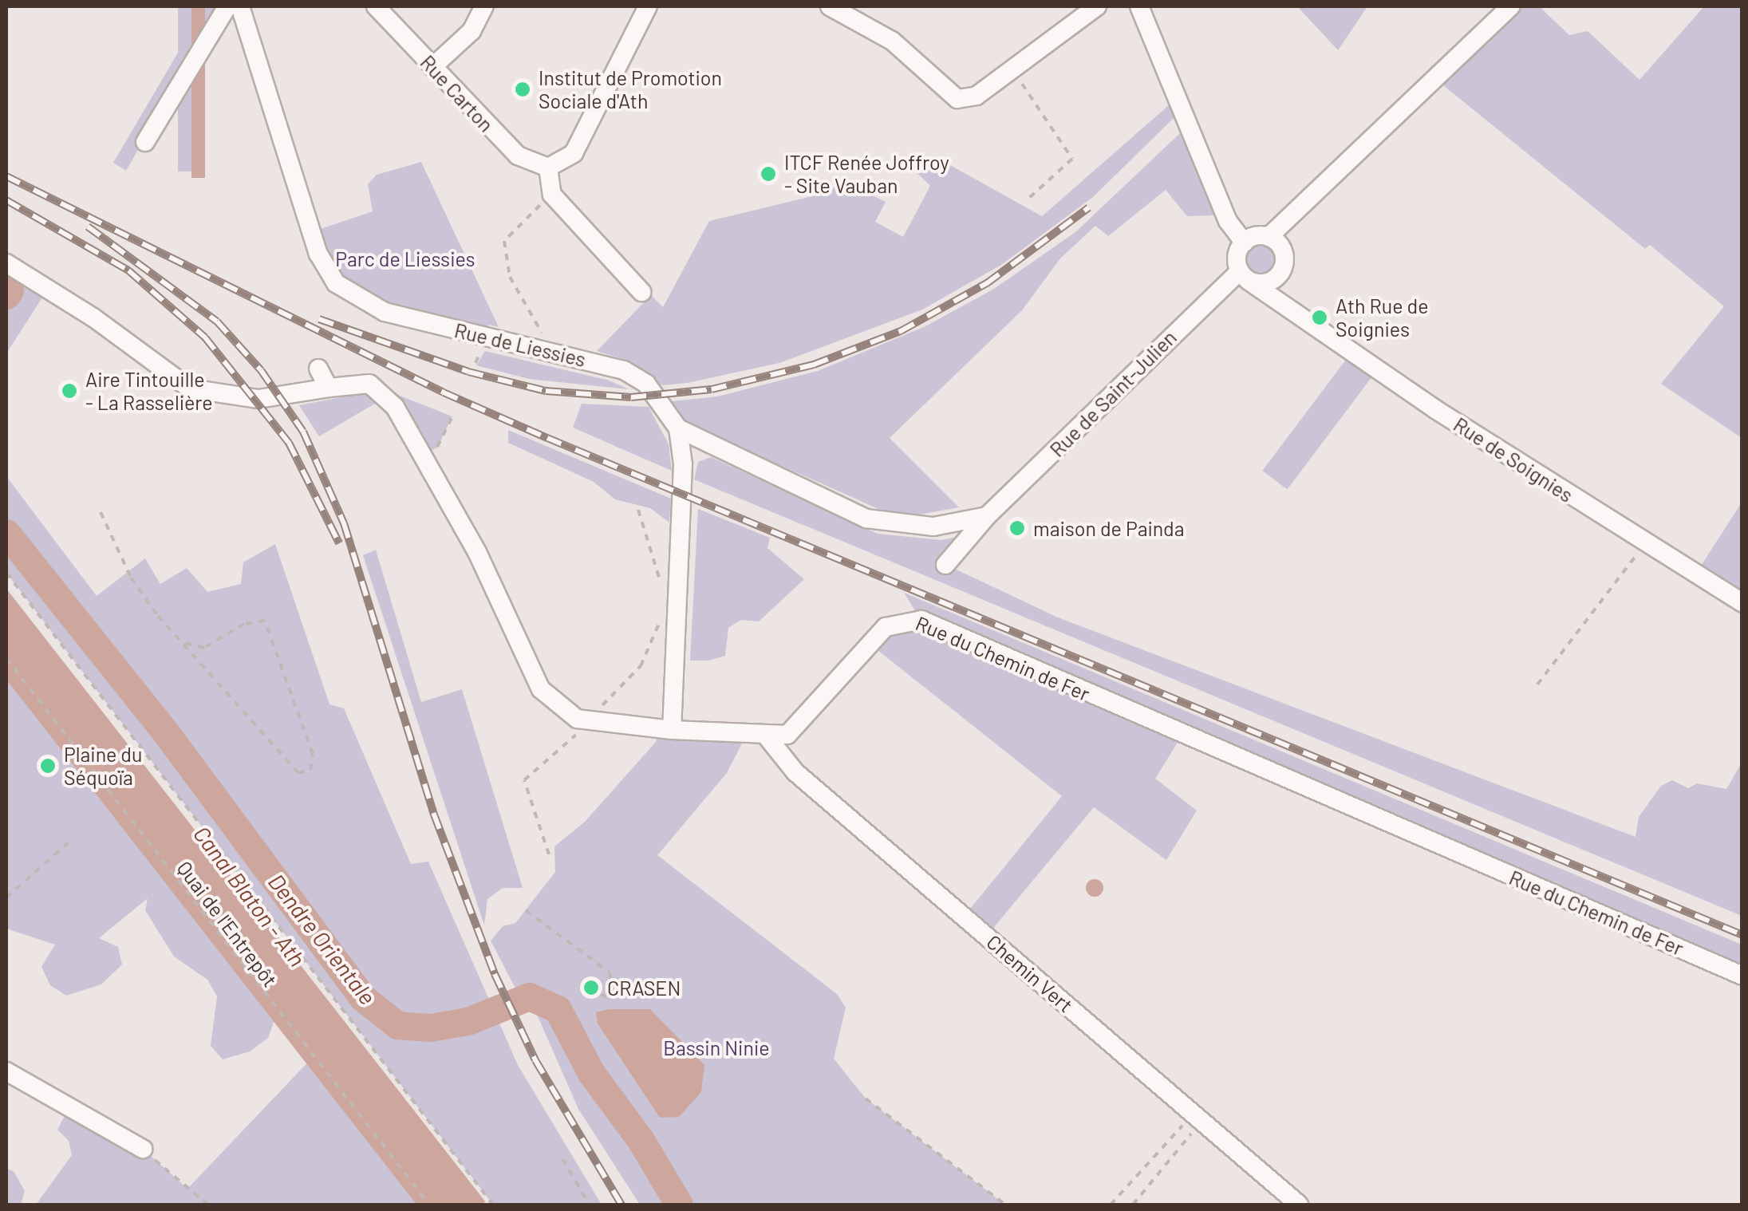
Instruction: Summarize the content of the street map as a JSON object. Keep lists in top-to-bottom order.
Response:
{
  "streets": {
    "street": [
      "Rue Carton",
      "Rue de Liessies",
      "Rue de Saint-Julien",
      "Rue de Soignies",
      "Rue du Chemin de Fer",
      "Chemin Vert"
    ],
    "path": ["Quai de l'Entrepôt"]
  },
  "crossings": [
    ["Rue de Liessies", "Rue du Chemin de Fer"],
    ["Rue de Saint-Julien", "Rue de Soignies"],
    ["Rue du Chemin de Fer", "Chemin Vert"]
  ],
  "water": ["Canal Blaton - Ath", "Dendre Orientale"],
  "parks": ["Parc de Liessies", "Bassin Ninie"],
  "places": [
    "Institut de Promotion Sociale d'Ath",
    "ITCF Renée Joffroy - Site Vauban",
    "Ath Rue de Soignies",
    "Aire Tintouille - La Rasselière",
    "maison de Painda",
    "Plaine du Séquoïa",
    "CRASEN"
  ]
}
